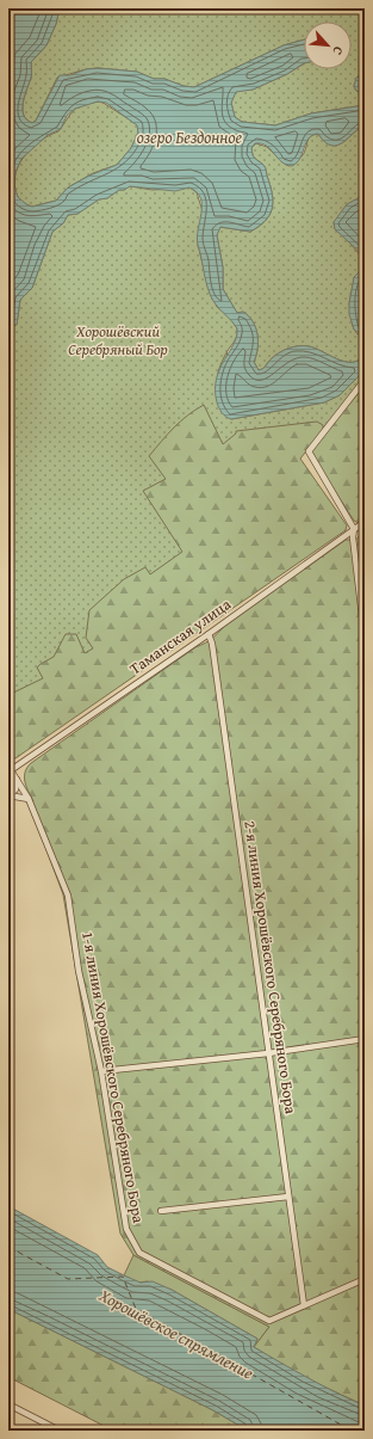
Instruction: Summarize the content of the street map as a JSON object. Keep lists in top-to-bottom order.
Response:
{
  "streets": {
    "street": ["Таманская улица", "2-я линия Хорошёвского Серебряного Бора", "1-я линия Хорошёвского Серебряного Бора"]
  },
  "crossings": [
    ["Таманская улица", "2-я линия Хорошёвского Серебряного Бора"],
    ["Таманская улица", "1-я линия Хорошёвского Серебряного Бора"],
    ["2-я линия Хорошёвского Серебряного Бора", "1-я линия Хорошёвского Серебряного Бора"]
  ],
  "water": ["озеро Бездонное", "Хорошёвское спрямление"],
  "parks": ["Хорошёвский Серебряный Бор"],
  "north": "bottom right"
}
